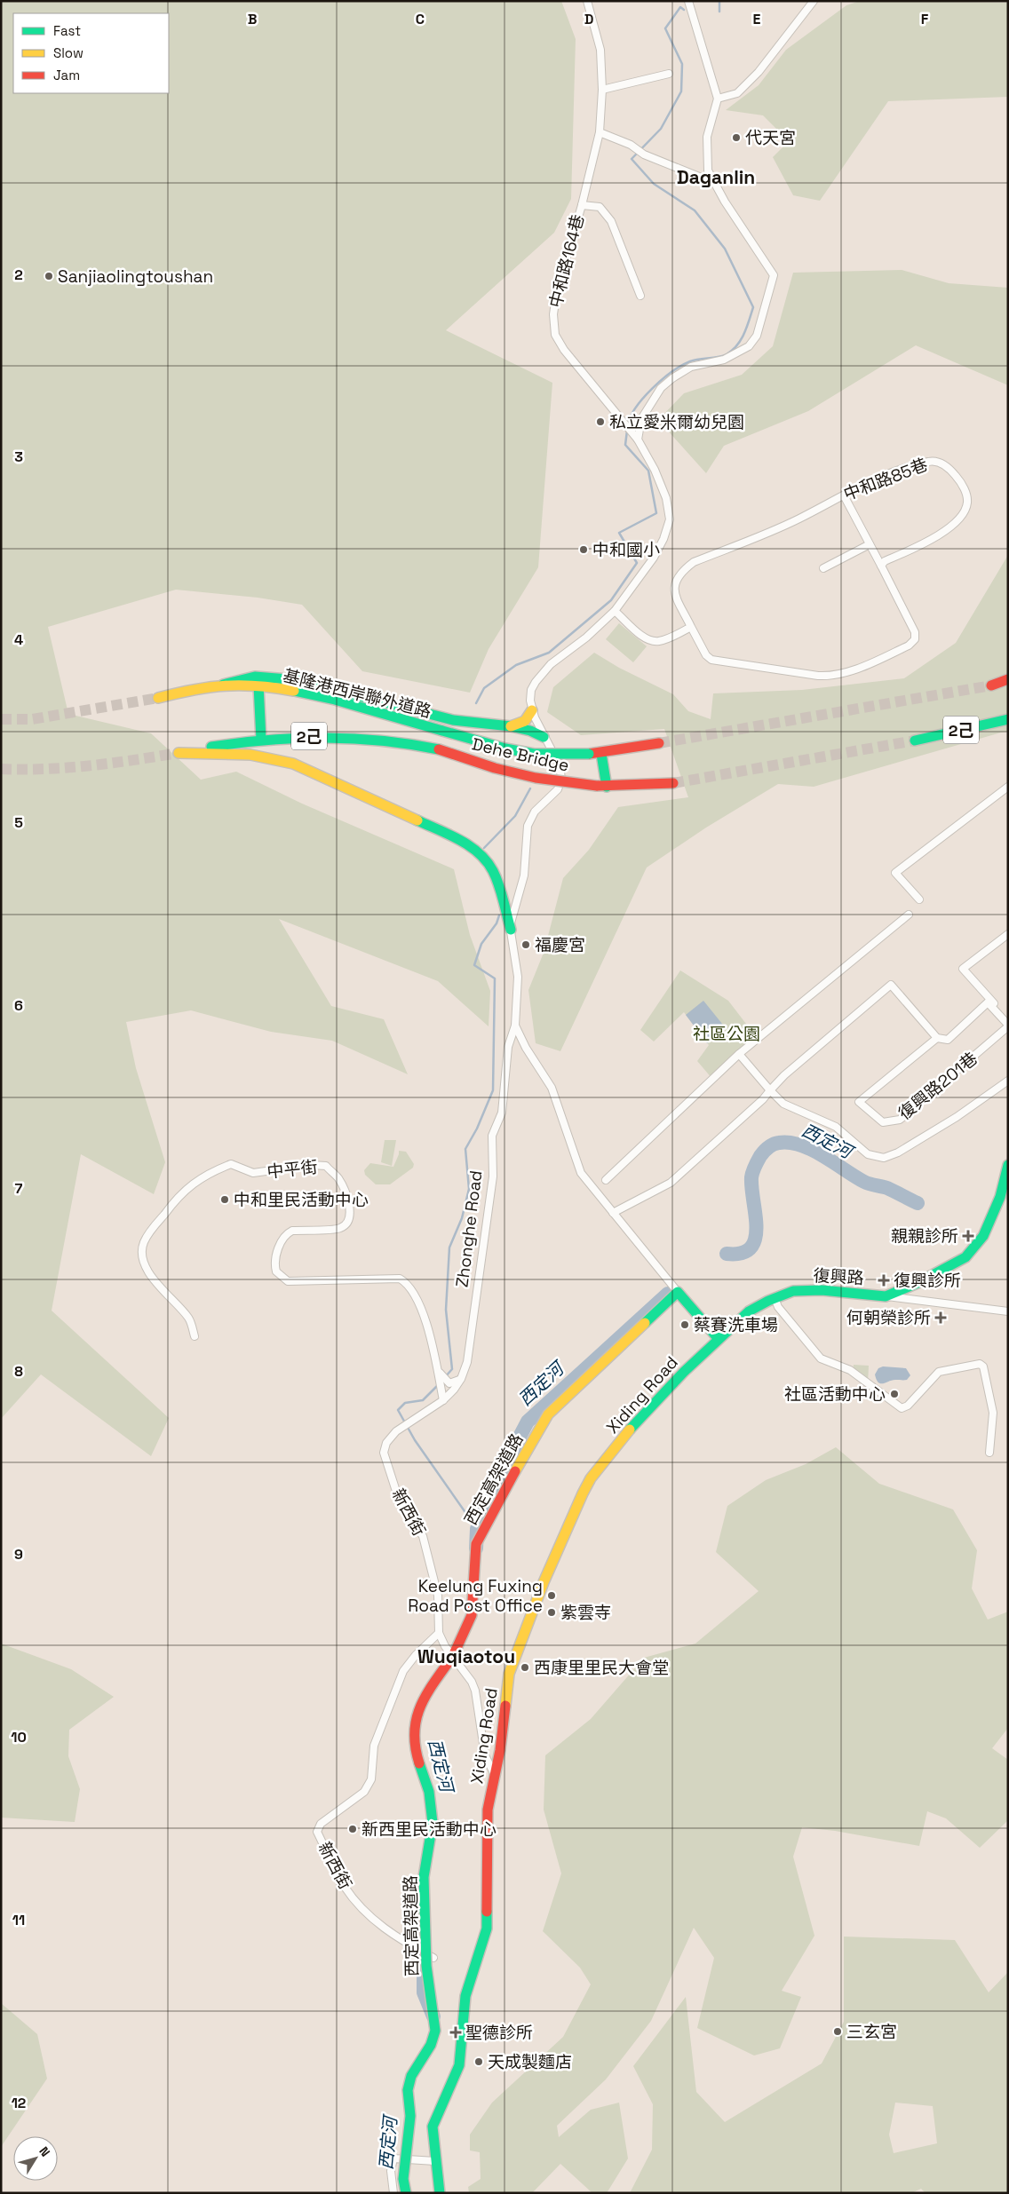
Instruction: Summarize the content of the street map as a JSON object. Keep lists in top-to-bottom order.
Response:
{
  "streets": {
    "street": [
      "中和路164巷",
      "中和路85巷",
      "基隆港西岸聯外道路",
      "2己",
      "Dehe Bridge",
      "復興路201巷",
      "中平街",
      "Zhonghe Road",
      "復興路",
      "Xiding Road",
      "西定高架道路",
      "新西街"
    ]
  },
  "crossings": [
    ["中和路164巷", "Zhonghe Road"],
    ["基隆港西岸聯外道路", "Dehe Bridge"],
    ["2己", "Dehe Bridge"],
    ["中平街", "Zhonghe Road"],
    ["Zhonghe Road", "復興路"],
    ["Zhonghe Road", "Xiding Road"],
    ["Zhonghe Road", "西定高架道路"],
    ["Zhonghe Road", "新西街"],
    ["復興路", "Xiding Road"],
    ["Xiding Road", "新西街"],
    ["西定高架道路", "新西街"]
  ],
  "districts": ["Daganlin", "Wuqiaotou"],
  "water": ["西定河"],
  "parks": ["社區公園"],
  "places": {
    "other": [
      "代天宮",
      "Sanjiaolingtoushan",
      "私立愛米爾幼兒園",
      "中和國小",
      "福慶宮",
      "中和里民活動中心",
      "蔡賽洗車場",
      "社區活動中心",
      "Keelung Fuxing Road Post Office",
      "紫雲寺",
      "西康里里民大會堂",
      "新西里民活動中心",
      "三玄宮",
      "天成製麵店"
    ],
    "health": [
      "親親診所",
      "復興診所",
      "何朝榮診所",
      "聖德診所"
    ]
  },
  "legend": ["Fast", "Slow", "Jam"],
  "north": "top right",
  "grid": {
    "columns": [
      "B",
      "C",
      "D",
      "E",
      "F"
    ],
    "rows": [
      "2",
      "3",
      "4",
      "5",
      "6",
      "7",
      "8",
      "9",
      "10",
      "11",
      "12"
    ]
  }
}
